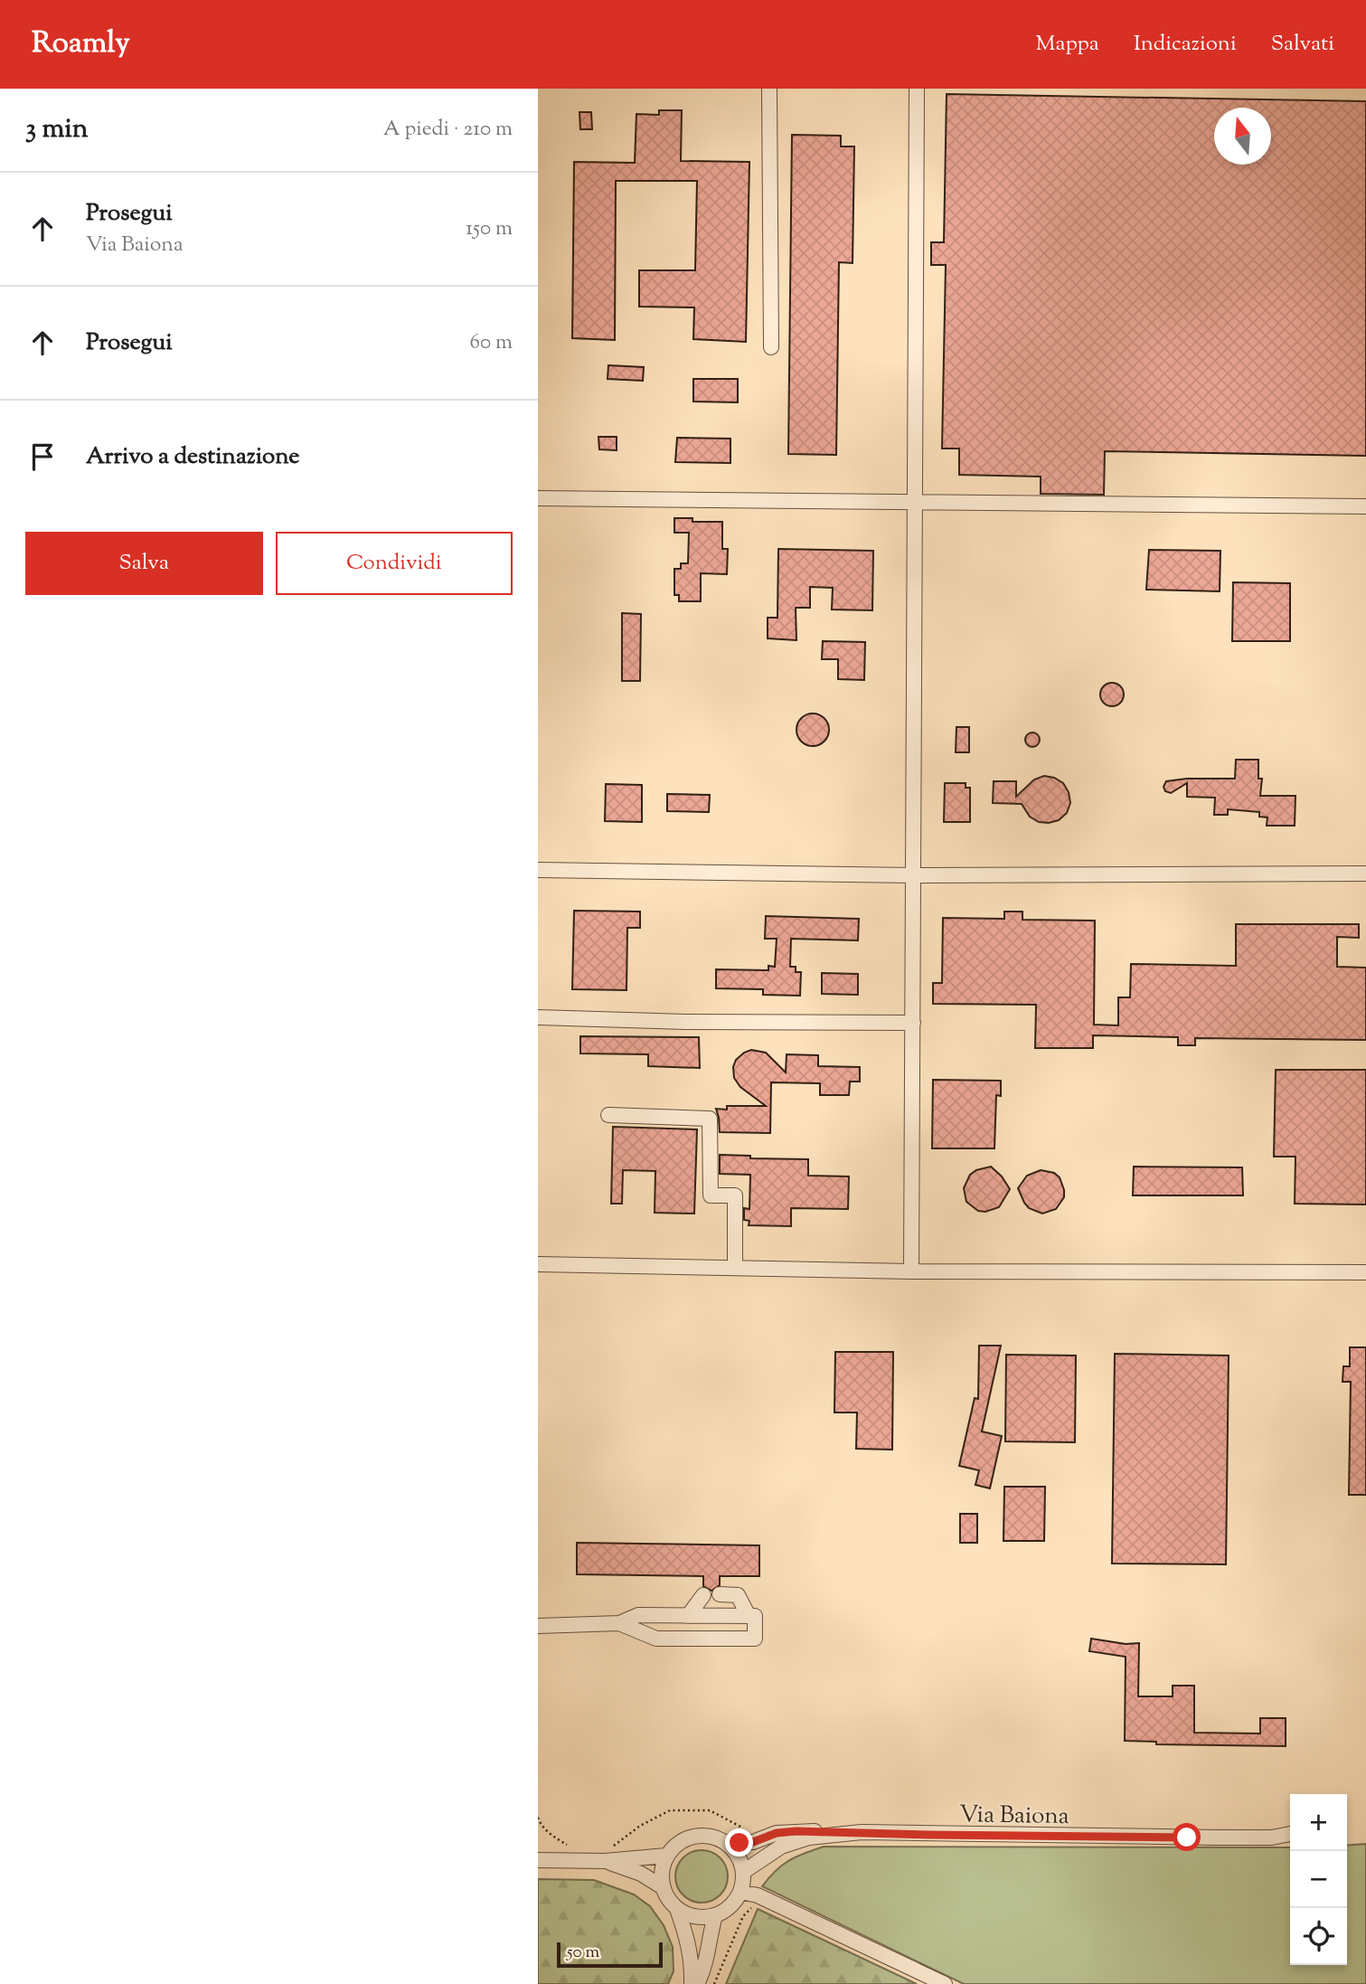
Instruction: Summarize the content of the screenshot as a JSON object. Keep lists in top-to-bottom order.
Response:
{
  "streets": {
    "street": ["Via Baiona"]
  },
  "scale_bar": "50 m",
  "north": "top",
  "page": {
    "header": "Roamly",
    "nav": ["Mappa", "Indicazioni", "Salvati"],
    "heading": ["3 min", "A piedi · 210 m"],
    "list": [
      ["Prosegui", "Via Baiona", "150 m"],
      ["Prosegui", "60 m"],
      "Arrivo a destinazione"
    ],
    "buttons": ["Salva", "Condividi"],
    "map_buttons": ["+", "−"],
    "scale": "50 m"
  }
}
